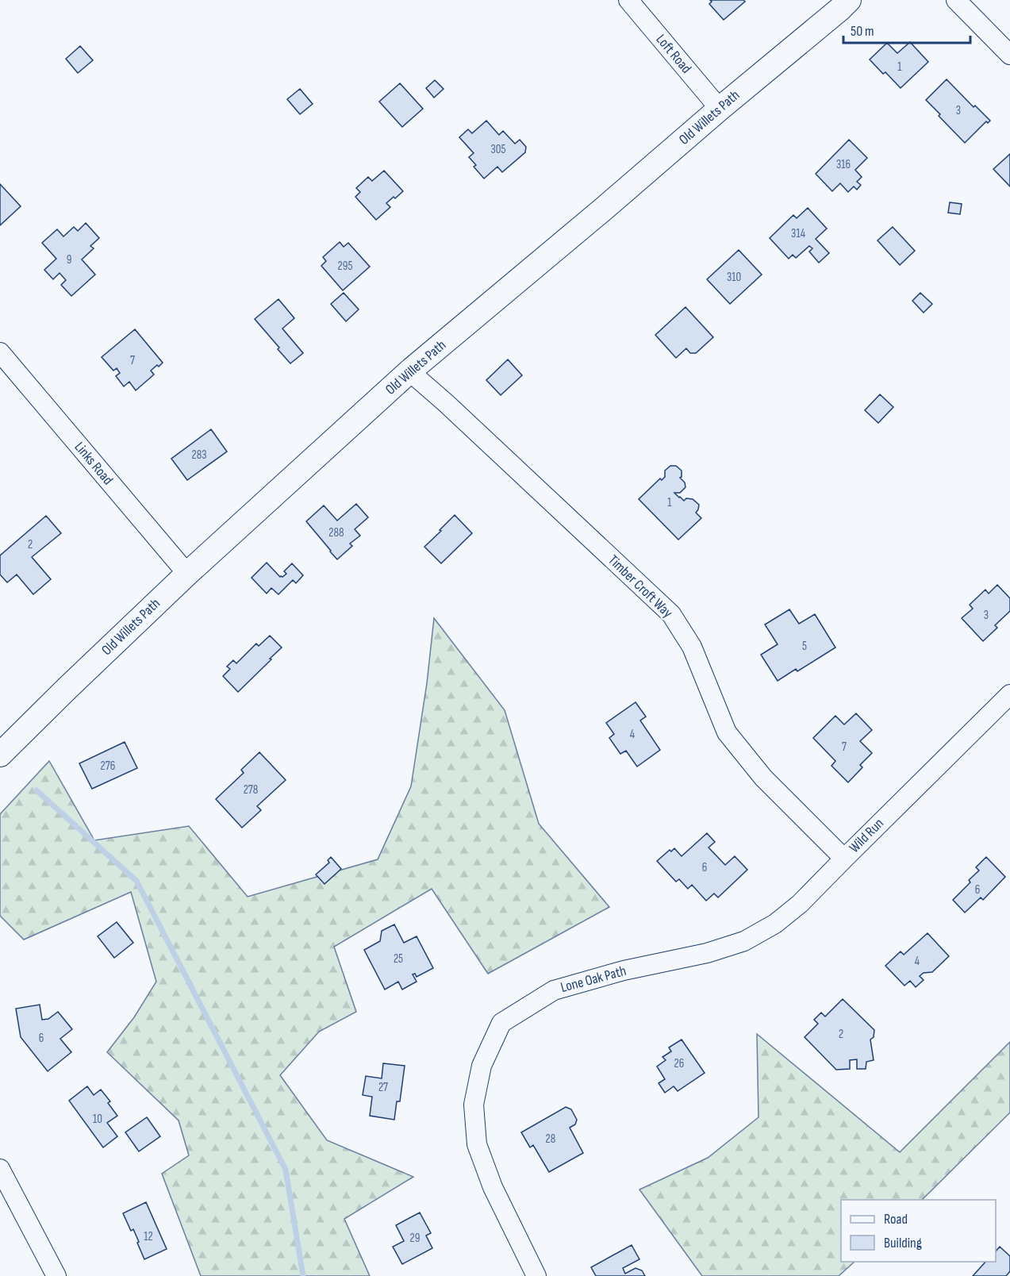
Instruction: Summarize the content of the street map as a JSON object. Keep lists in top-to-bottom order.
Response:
{
  "streets": {
    "main road": ["Old Willets Path"],
    "street": [
      "Loft Road",
      "Links Road",
      "Timber Croft Way",
      "Wild Run",
      "Lone Oak Path"
    ]
  },
  "crossings": [
    ["Loft Road", "Old Willets Path"],
    ["Old Willets Path", "Links Road"],
    ["Old Willets Path", "Timber Croft Way"],
    ["Timber Croft Way", "Wild Run"],
    ["Wild Run", "Lone Oak Path"]
  ],
  "house_numbers": [
    "1",
    "3",
    "305",
    "316",
    "314",
    "9",
    "295",
    "310",
    "7",
    "283",
    "1",
    "288",
    "2",
    "3",
    "5",
    "4",
    "7",
    "276",
    "278",
    "6",
    "6",
    "25",
    "4",
    "2",
    "6",
    "26",
    "27",
    "10",
    "28",
    "12",
    "29"
  ],
  "legend": ["Road", "Building"],
  "scale_bar": "50 m"
}
